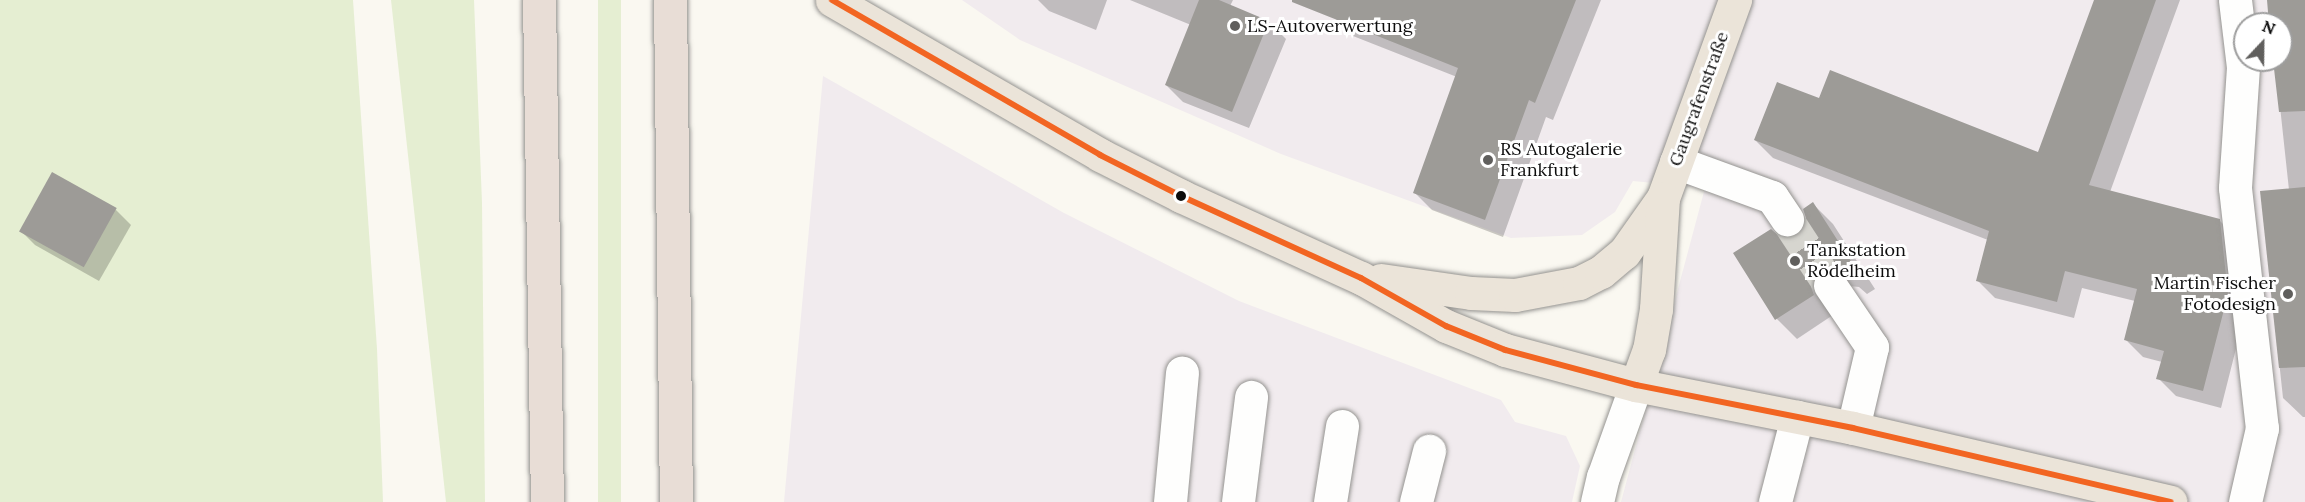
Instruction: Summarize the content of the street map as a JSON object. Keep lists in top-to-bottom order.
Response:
{
  "streets": {
    "main road": ["Gaugrafenstraße"]
  },
  "places": [
    "LS-Autoverwertung",
    "RS Autogalerie Frankfurt",
    "Tankstation Rödelheim",
    "Martin Fischer Fotodesign"
  ],
  "north": "top"
}
